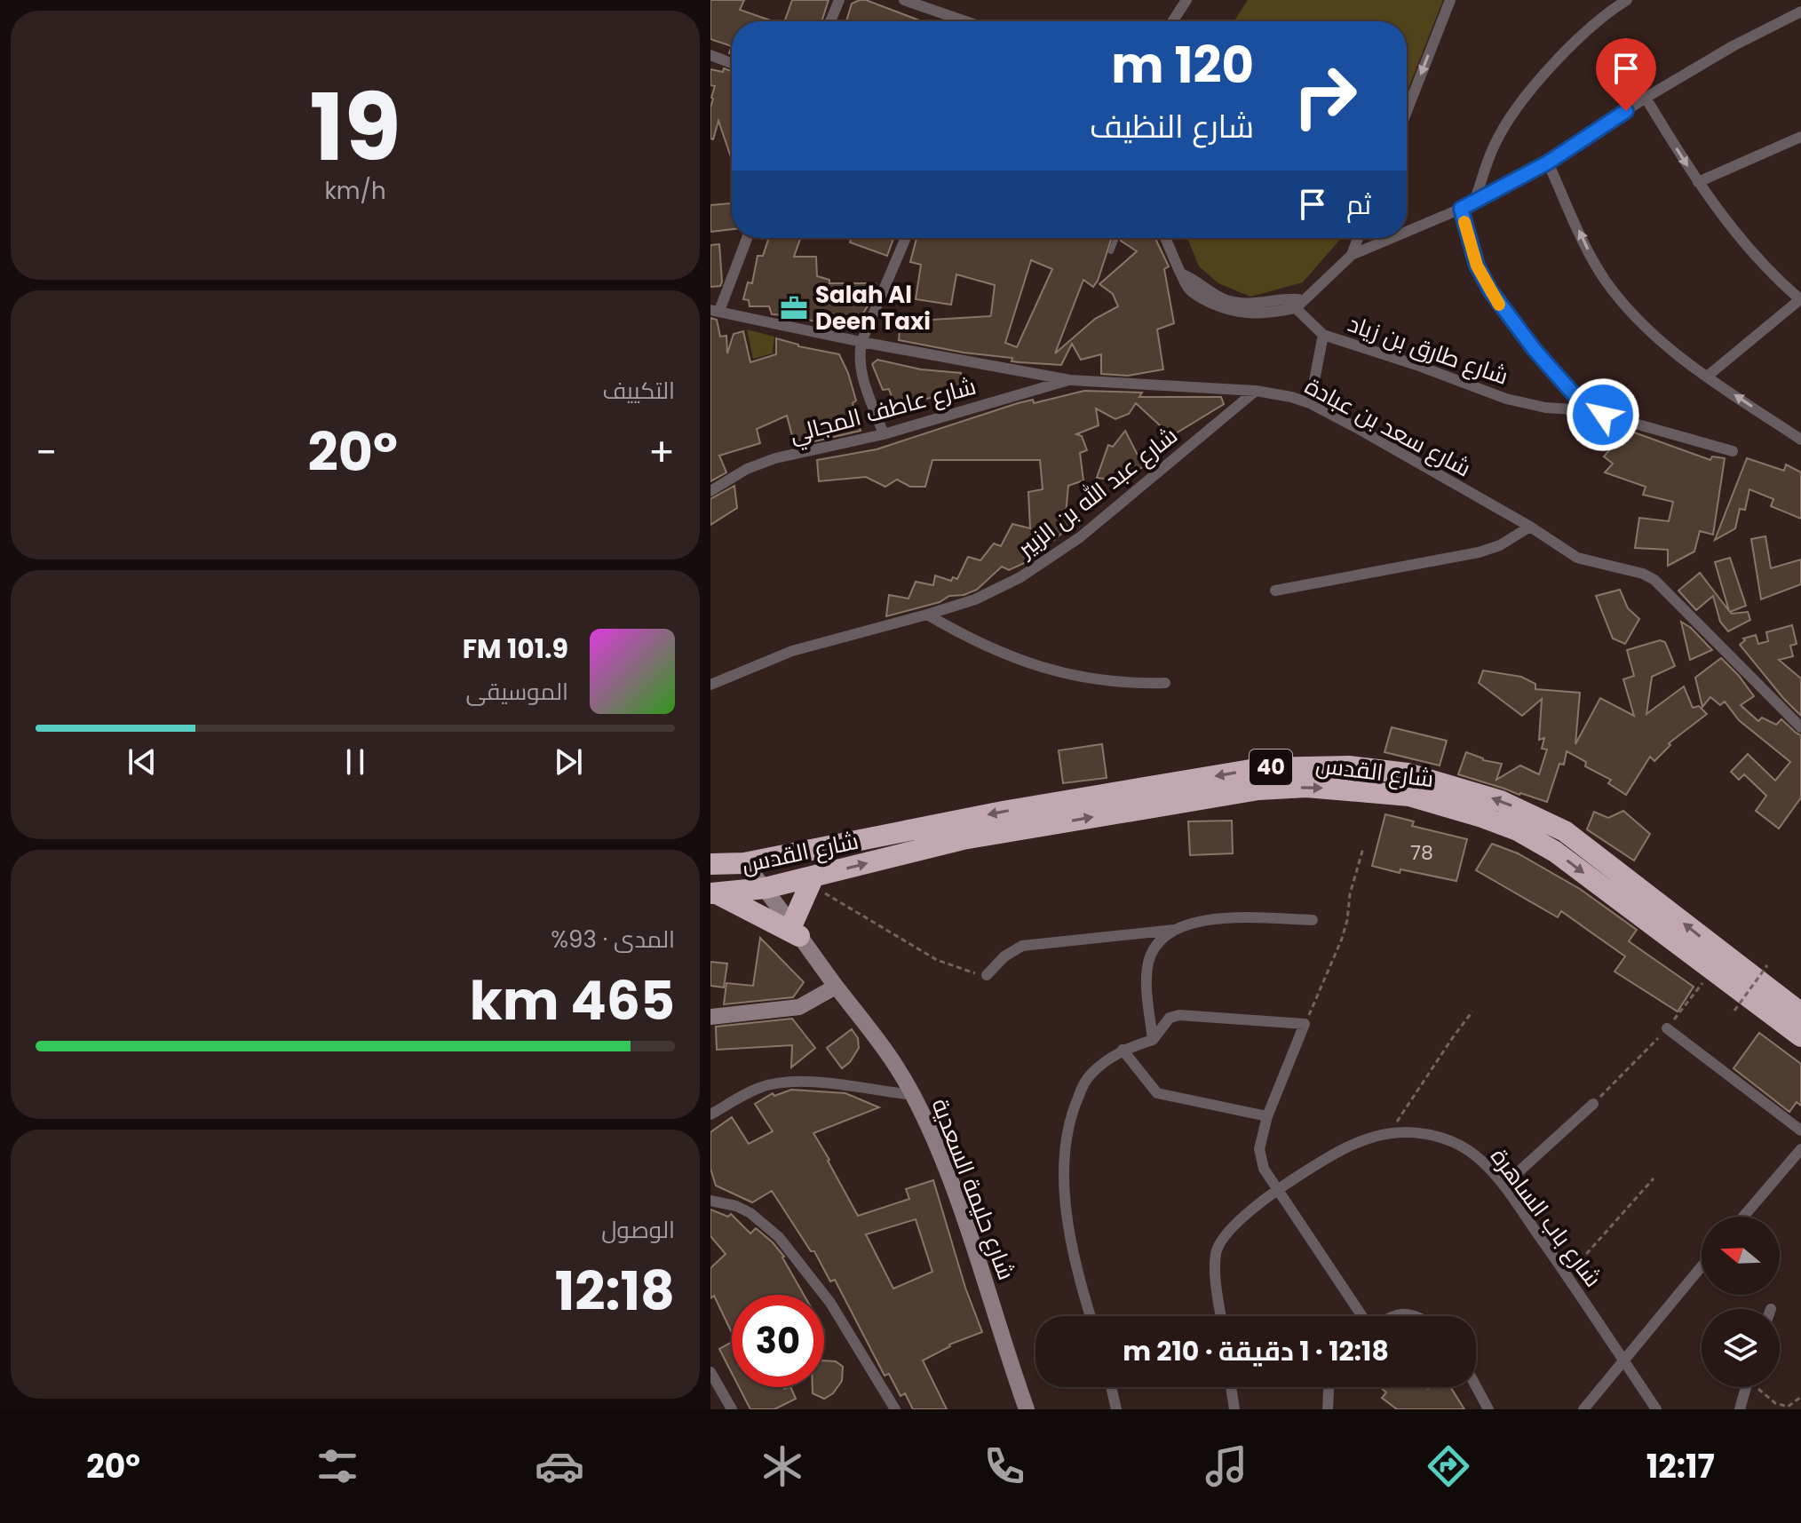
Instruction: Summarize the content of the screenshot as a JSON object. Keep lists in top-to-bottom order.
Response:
{
  "streets": {
    "highway": ["40", "شارع القدس"],
    "street": [
      "شارع طارق بن زياد",
      "شارع عاطف المجالي",
      "شارع سعد بن عبادة",
      "شارع عبد الله بن الزبير",
      "شارع حليمة السعدية",
      "شارع باب الساهرة"
    ]
  },
  "crossings": [
    ["شارع عاطف المجالي", "شارع سعد بن عبادة"],
    ["شارع سعد بن عبادة", "شارع عبد الله بن الزبير"],
    ["شارع القدس", "شارع حليمة السعدية"]
  ],
  "places": {
    "office": ["Salah Al Deen Taxi"]
  },
  "house_numbers": ["78"],
  "north": "left",
  "page": {
    "tile": [
      ["19", "km/h"],
      "التكييف",
      ["المدى · 93%", "465 km"],
      ["الوصول", "12:18"]
    ],
    "turn": ["120 m", "شارع النظيف"],
    "then": "ثم",
    "heat": ["−", "20°", "+"],
    "song": ["101.9 FM", "الموسيقى"],
    "limit": "30",
    "trip": "12:18 · 1 دقيقة · 210 m",
    "tabs": ["12:17", "20°"]
  }
}
